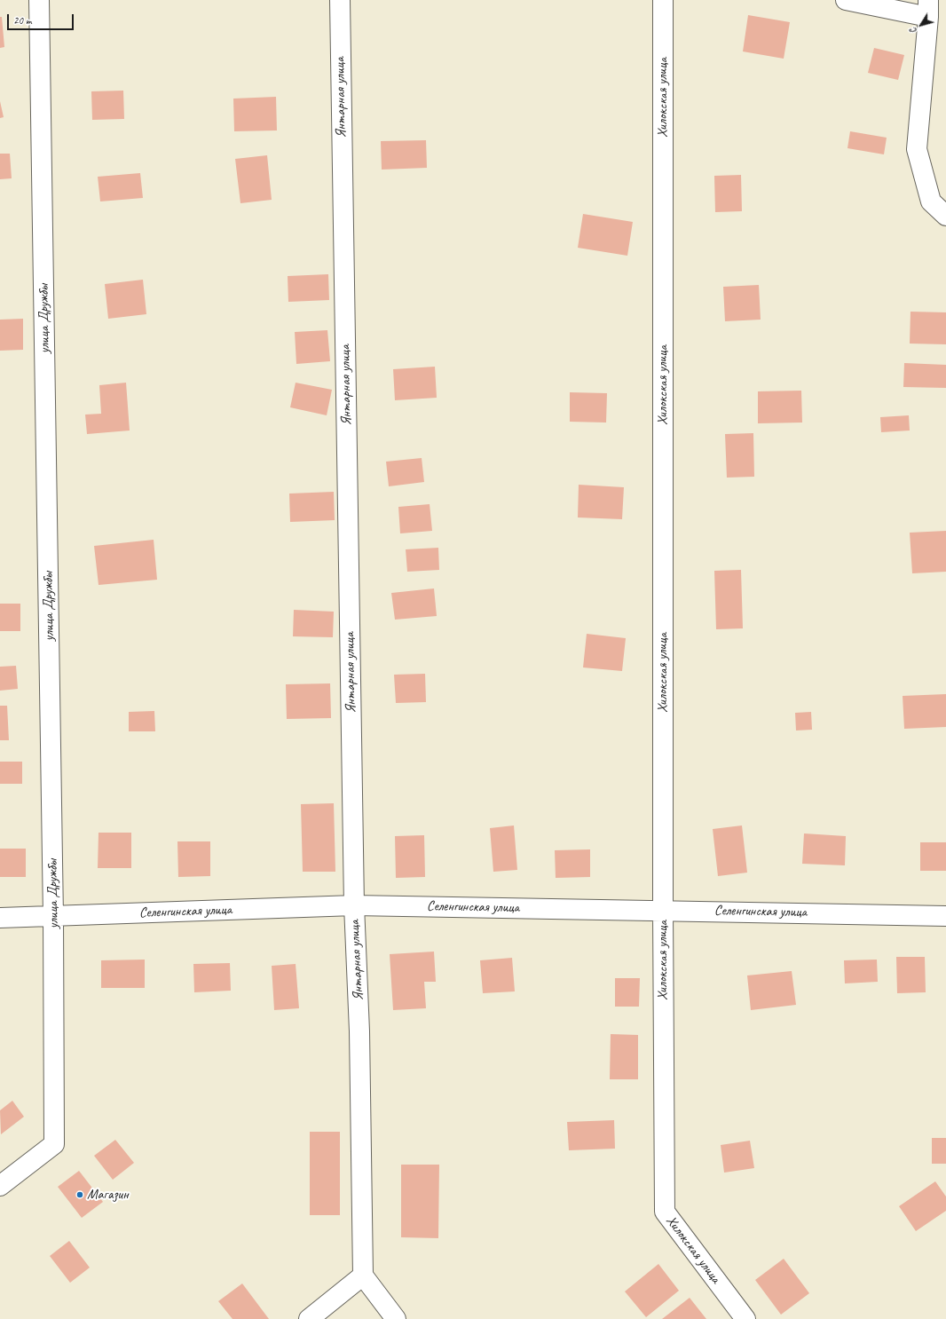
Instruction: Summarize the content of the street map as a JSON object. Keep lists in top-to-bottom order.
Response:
{
  "streets": {
    "street": [
      "Янтарная улица",
      "Хилокская улица",
      "улица Дружбы",
      "Селенгинская улица"
    ]
  },
  "crossings": [
    ["Янтарная улица", "Селенгинская улица"],
    ["Хилокская улица", "Селенгинская улица"],
    ["улица Дружбы", "Селенгинская улица"]
  ],
  "places": ["Магазин"],
  "scale_bar": "20 m",
  "north": "bottom left"
}
